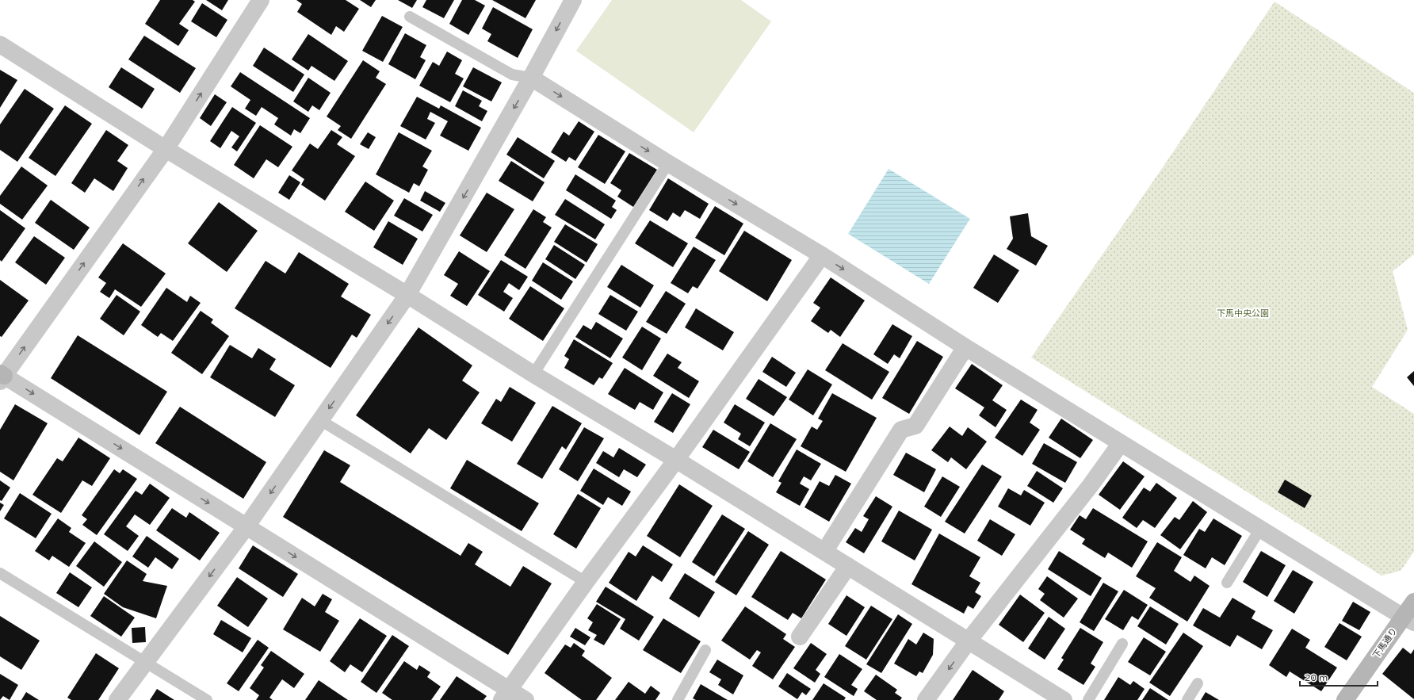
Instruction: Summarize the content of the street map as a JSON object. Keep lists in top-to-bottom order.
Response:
{
  "streets": {
    "street": ["下馬通り"]
  },
  "parks": ["下馬中央公園"],
  "scale_bar": "20 m"
}
